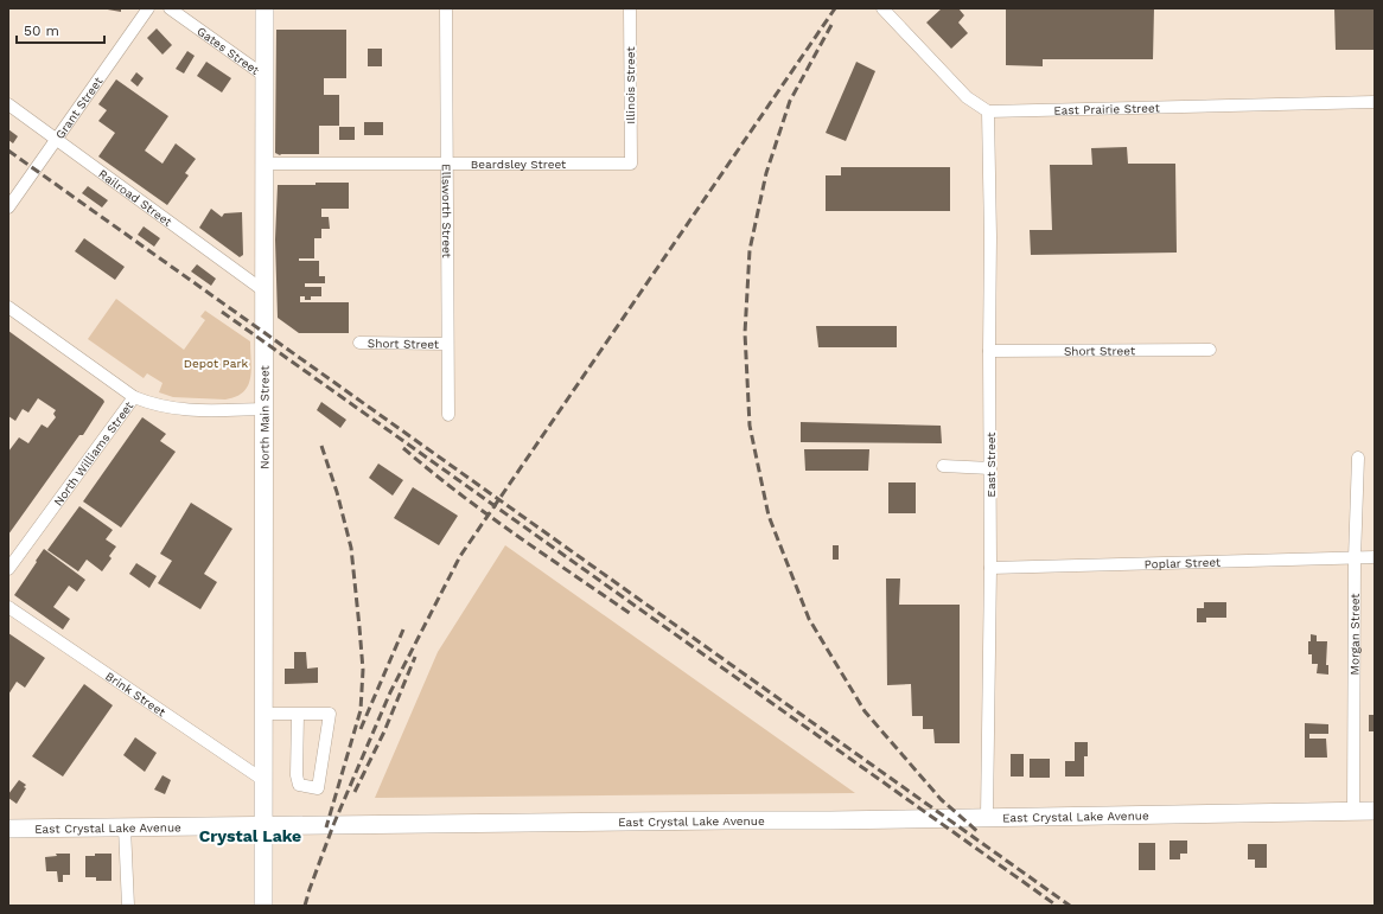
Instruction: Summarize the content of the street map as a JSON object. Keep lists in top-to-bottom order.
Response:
{
  "streets": {
    "street": [
      "Gates Street",
      "Illinois Street",
      "Grant Street",
      "East Prairie Street",
      "Beardsley Street",
      "Railroad Street",
      "Ellsworth Street",
      "Short Street",
      "North Main Street",
      "North Williams Street",
      "East Street",
      "Poplar Street",
      "Morgan Street",
      "Brink Street",
      "East Crystal Lake Avenue"
    ]
  },
  "crossings": [
    ["Gates Street", "North Main Street"],
    ["Illinois Street", "Beardsley Street"],
    ["Grant Street", "Railroad Street"],
    ["East Prairie Street", "East Street"],
    ["Beardsley Street", "Ellsworth Street"],
    ["Beardsley Street", "North Main Street"],
    ["Railroad Street", "North Main Street"],
    ["Ellsworth Street", "Short Street"],
    ["Short Street", "East Street"],
    ["North Main Street", "North Williams Street"],
    ["North Main Street", "Brink Street"],
    ["North Main Street", "East Crystal Lake Avenue"],
    ["East Street", "Poplar Street"],
    ["East Street", "East Crystal Lake Avenue"],
    ["Poplar Street", "Morgan Street"],
    ["Morgan Street", "East Crystal Lake Avenue"]
  ],
  "districts": ["Crystal Lake"],
  "parks": ["Depot Park"],
  "scale_bar": "50 m"
}
